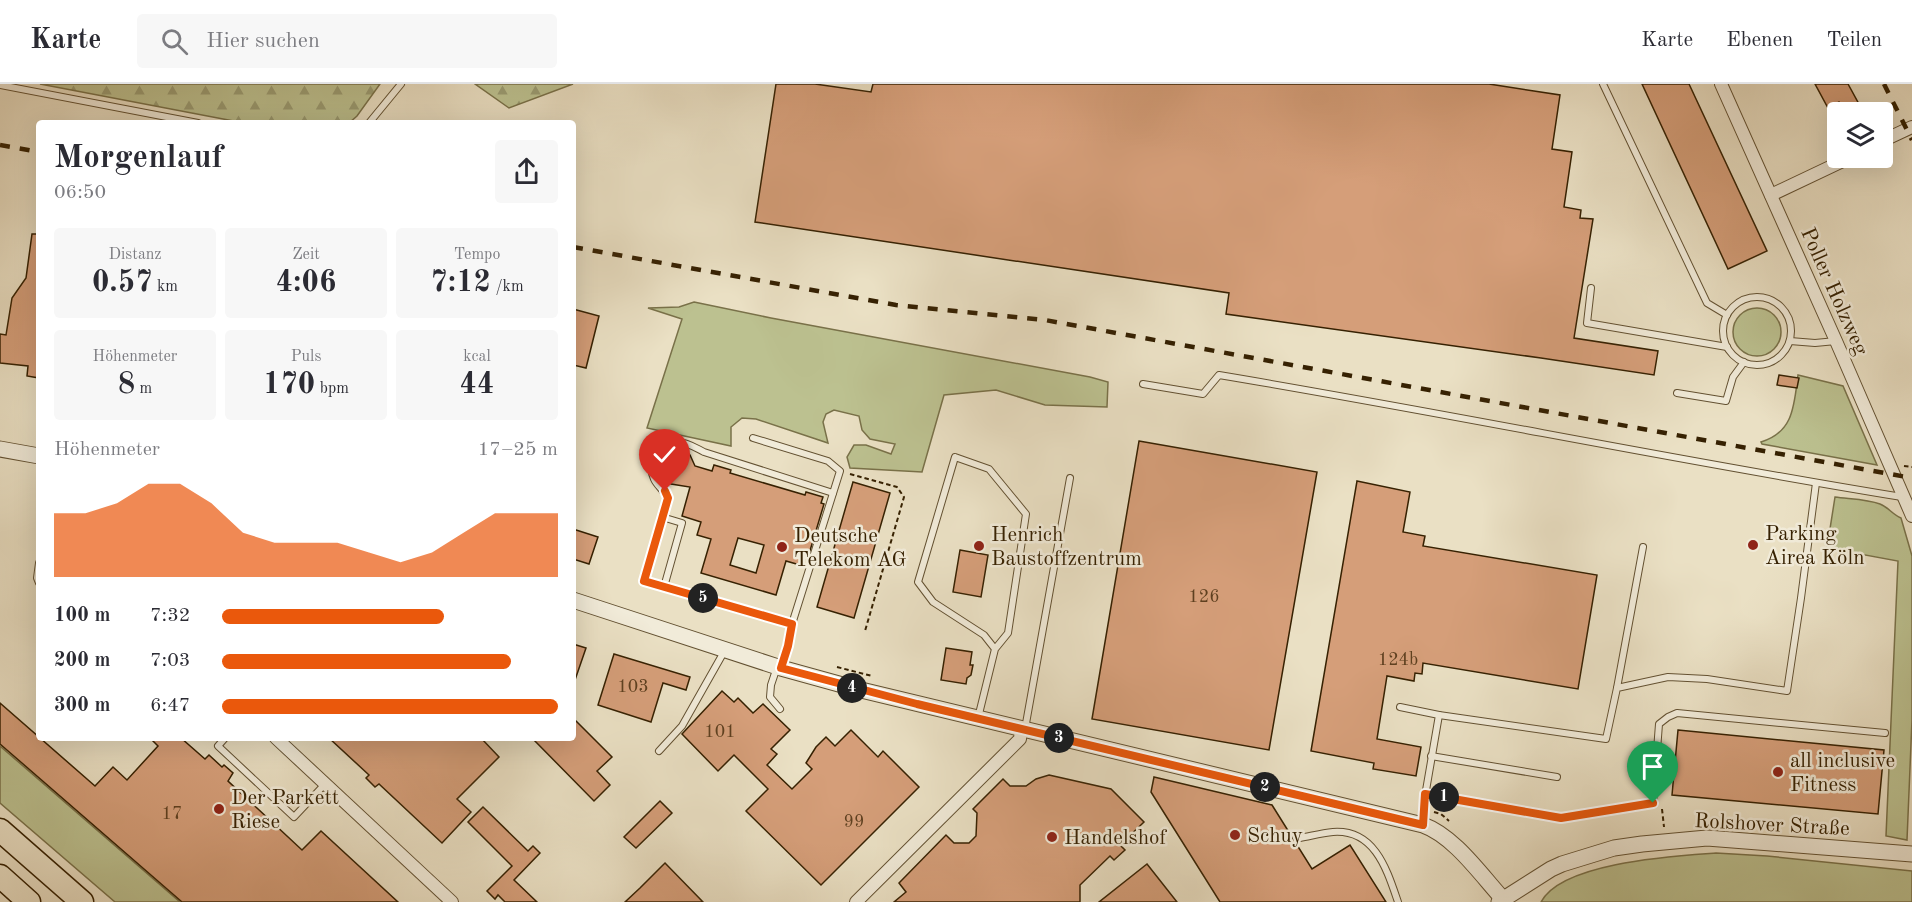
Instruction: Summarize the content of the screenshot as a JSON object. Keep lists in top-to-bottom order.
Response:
{
  "streets": {
    "street": ["Poller Holzweg", "Rolshover Straße"]
  },
  "places": [
    "Parking Airea Köln",
    "Henrich Baustoffzentrum",
    "Deutsche Telekom AG",
    "all inclusive Fitness",
    "Der Parkett Riese",
    "Schuy",
    "Handelshof"
  ],
  "house_numbers": [
    "126",
    "124b",
    "103",
    "101",
    "17",
    "99"
  ],
  "page": {
    "header": "Karte",
    "search": "Hier suchen",
    "nav": ["Karte", "Ebenen", "Teilen"],
    "heading": ["Morgenlauf", "06:50"],
    "stats": [
      ["Distanz", "0.57 km"],
      ["Zeit", "4:06"],
      ["Tempo", "7:12 /km"],
      ["Höhenmeter", "8 m"],
      ["Puls", "170 bpm"],
      ["kcal", "44"]
    ],
    "chart": ["Höhenmeter", "17–25 m"],
    "pins": [
      "5",
      "4",
      "3",
      "2",
      "1"
    ],
    "list": [
      {
        "name": "100 m",
        "note": "7:32"
      },
      {
        "name": "200 m",
        "note": "7:03"
      },
      {
        "name": "300 m",
        "note": "6:47"
      }
    ]
  }
}
